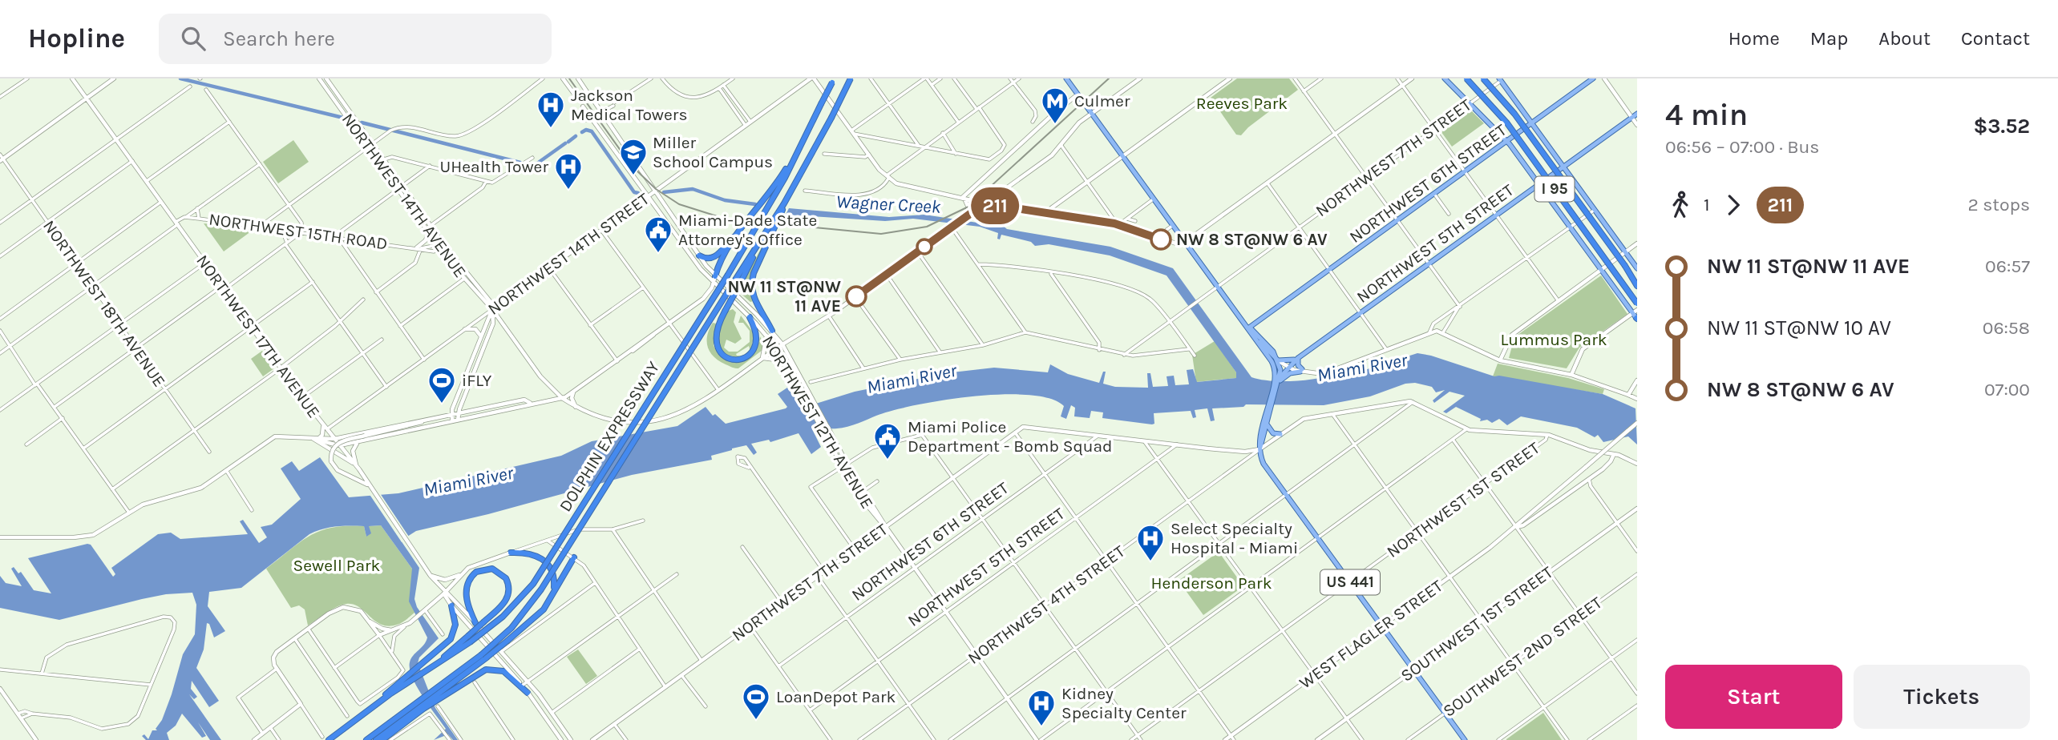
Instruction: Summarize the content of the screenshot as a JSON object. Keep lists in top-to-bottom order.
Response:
{
  "streets": {
    "highway": ["I 95", "DOLPHIN EXPRESSWAY"],
    "main road": [
      "NORTHWEST 7TH STREET",
      "NORTHWEST 6TH STREET",
      "NORTHWEST 14TH AVENUE",
      "NORTHWEST 5TH STREET",
      "NORTHWEST 14TH STREET",
      "NORTHWEST 17TH AVENUE",
      "NORTHWEST 12TH AVENUE",
      "US 441",
      "SOUTHWEST 1ST STREET",
      "WEST FLAGLER STREET"
    ],
    "street": [
      "NORTHWEST 15TH ROAD",
      "NORTHWEST 18TH AVENUE",
      "NORTHWEST 1ST STREET",
      "NORTHWEST 4TH STREET",
      "SOUTHWEST 2ND STREET"
    ]
  },
  "crossings": [
    ["NORTHWEST 7TH STREET", "NORTHWEST 6TH STREET"],
    ["NORTHWEST 7TH STREET", "NORTHWEST 12TH AVENUE"],
    ["NORTHWEST 6TH STREET", "NORTHWEST 12TH AVENUE"],
    ["NORTHWEST 14TH AVENUE", "NORTHWEST 15TH ROAD"],
    ["NORTHWEST 14TH AVENUE", "NORTHWEST 14TH STREET"],
    ["NORTHWEST 14TH AVENUE", "NORTHWEST 12TH AVENUE"],
    ["NORTHWEST 15TH ROAD", "NORTHWEST 18TH AVENUE"],
    ["NORTHWEST 15TH ROAD", "NORTHWEST 17TH AVENUE"],
    ["NORTHWEST 5TH STREET", "NORTHWEST 12TH AVENUE"],
    ["NORTHWEST 14TH STREET", "NORTHWEST 17TH AVENUE"],
    ["NORTHWEST 14TH STREET", "NORTHWEST 12TH AVENUE"],
    ["NORTHWEST 12TH AVENUE", "NORTHWEST 4TH STREET"],
    ["NORTHWEST 1ST STREET", "US 441"],
    ["US 441", "NORTHWEST 4TH STREET"],
    ["US 441", "SOUTHWEST 1ST STREET"],
    ["US 441", "WEST FLAGLER STREET"],
    ["US 441", "SOUTHWEST 2ND STREET"]
  ],
  "water": ["Wagner Creek", "Miami River"],
  "parks": [
    "Reeves Park",
    "Lummus Park",
    "Sewell Park",
    "Henderson Park"
  ],
  "places": {
    "metro station": ["Culmer"],
    "hospital": [
      "Jackson Medical Towers",
      "UHealth Tower",
      "Select Specialty Hospital - Miami",
      "Kidney Specialty Center"
    ],
    "school or university": ["Miller School Campus"],
    "other": ["NW 8 ST@NW 6 AV", "NW 11 ST@NW 11 AVE"],
    "public building": ["Miami-Dade State Attorney's Office", "Miami Police Department - Bomb Squad"],
    "sports": ["iFLY", "LoanDepot Park"]
  },
  "lines": ["bus line 211"],
  "page": {
    "header": "Hopline",
    "search": "Search here",
    "nav": [
      "Home",
      "Map",
      "About",
      "Contact"
    ],
    "on_map": "211",
    "heading": ["4 min", "06:56 – 07:00 · Bus", "$3.52"],
    "legs": ["1", "211", "2 stops"],
    "list": [
      {
        "name": "NW 11 ST@NW 11 AVE",
        "value": "06:57"
      },
      {
        "name": "NW 11 ST@NW 10 AV",
        "value": "06:58"
      },
      {
        "name": "NW 8 ST@NW 6 AV",
        "value": "07:00"
      }
    ],
    "buttons": ["Start", "Tickets"]
  }
}
